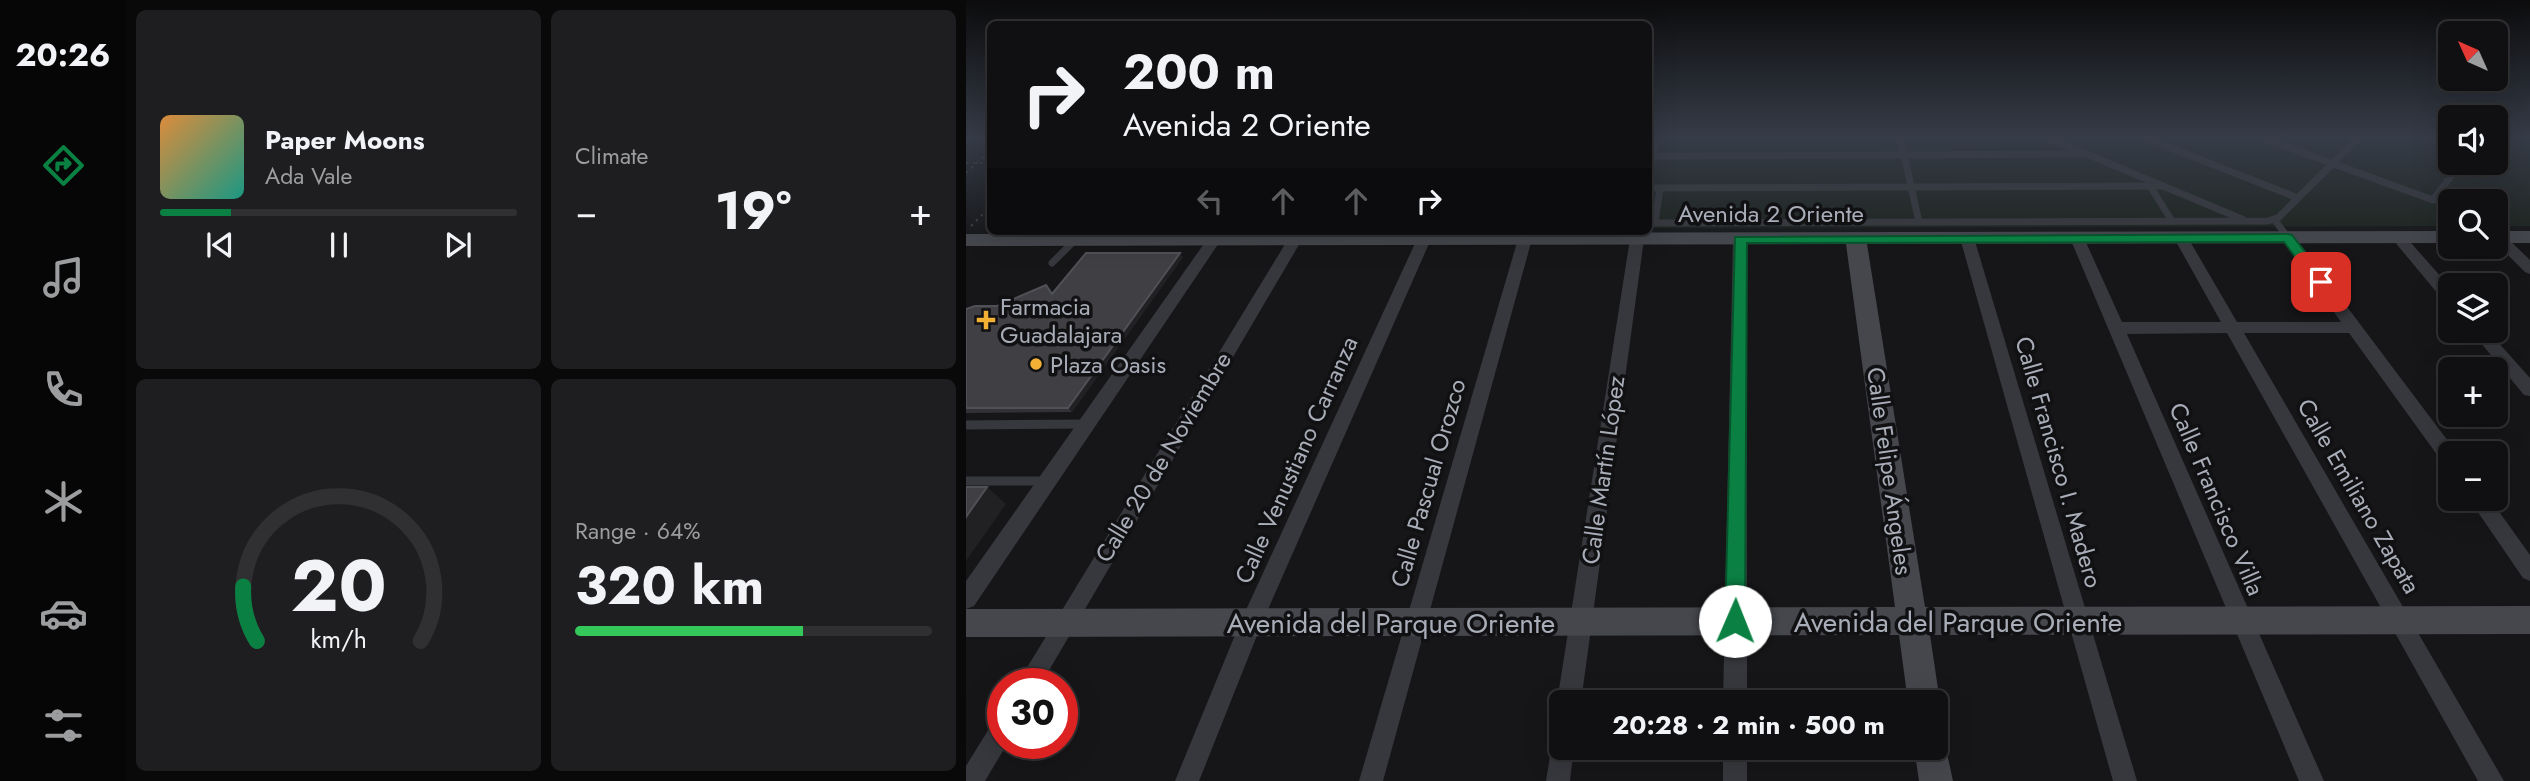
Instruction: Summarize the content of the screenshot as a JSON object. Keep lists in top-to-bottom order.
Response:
{
  "streets": {
    "street": [
      "Avenida 2 Oriente",
      "Calle 20 de Noviembre",
      "Calle Venustiano Carranza",
      "Calle Francisco I. Madero",
      "Calle Martín López",
      "Calle Felipe Ángeles",
      "Calle Pascual Orozco",
      "Calle Emiliano Zapata",
      "Calle Francisco Villa",
      "Avenida del Parque Oriente"
    ]
  },
  "crossings": [
    ["Avenida 2 Oriente", "Calle 20 de Noviembre"],
    ["Avenida 2 Oriente", "Calle Venustiano Carranza"],
    ["Avenida 2 Oriente", "Calle Francisco I. Madero"],
    ["Avenida 2 Oriente", "Calle Felipe Ángeles"],
    ["Avenida 2 Oriente", "Calle Pascual Orozco"],
    ["Avenida 2 Oriente", "Calle Emiliano Zapata"],
    ["Avenida 2 Oriente", "Calle Francisco Villa"],
    ["Calle 20 de Noviembre", "Avenida del Parque Oriente"],
    ["Calle Venustiano Carranza", "Avenida del Parque Oriente"],
    ["Calle Francisco I. Madero", "Avenida del Parque Oriente"],
    ["Calle Martín López", "Avenida del Parque Oriente"],
    ["Calle Felipe Ángeles", "Avenida del Parque Oriente"],
    ["Calle Pascual Orozco", "Avenida del Parque Oriente"],
    ["Calle Emiliano Zapata", "Avenida del Parque Oriente"],
    ["Calle Francisco Villa", "Avenida del Parque Oriente"]
  ],
  "places": {
    "health": ["Farmacia Guadalajara"],
    "other": ["Plaza Oasis"]
  },
  "north": "top left",
  "page": {
    "tabs": "20:26",
    "tile": [
      "Climate",
      ["Range · 64%", "320 km"]
    ],
    "map_buttons": ["+", "−"],
    "turn": ["200 m", "Avenida 2 Oriente"],
    "song": ["Paper Moons", "Ada Vale"],
    "heat": ["−", "19°", "+"],
    "limit": "30",
    "trip": "20:28 · 2 min · 500 m",
    "gauge": ["20", "km/h"]
  }
}
